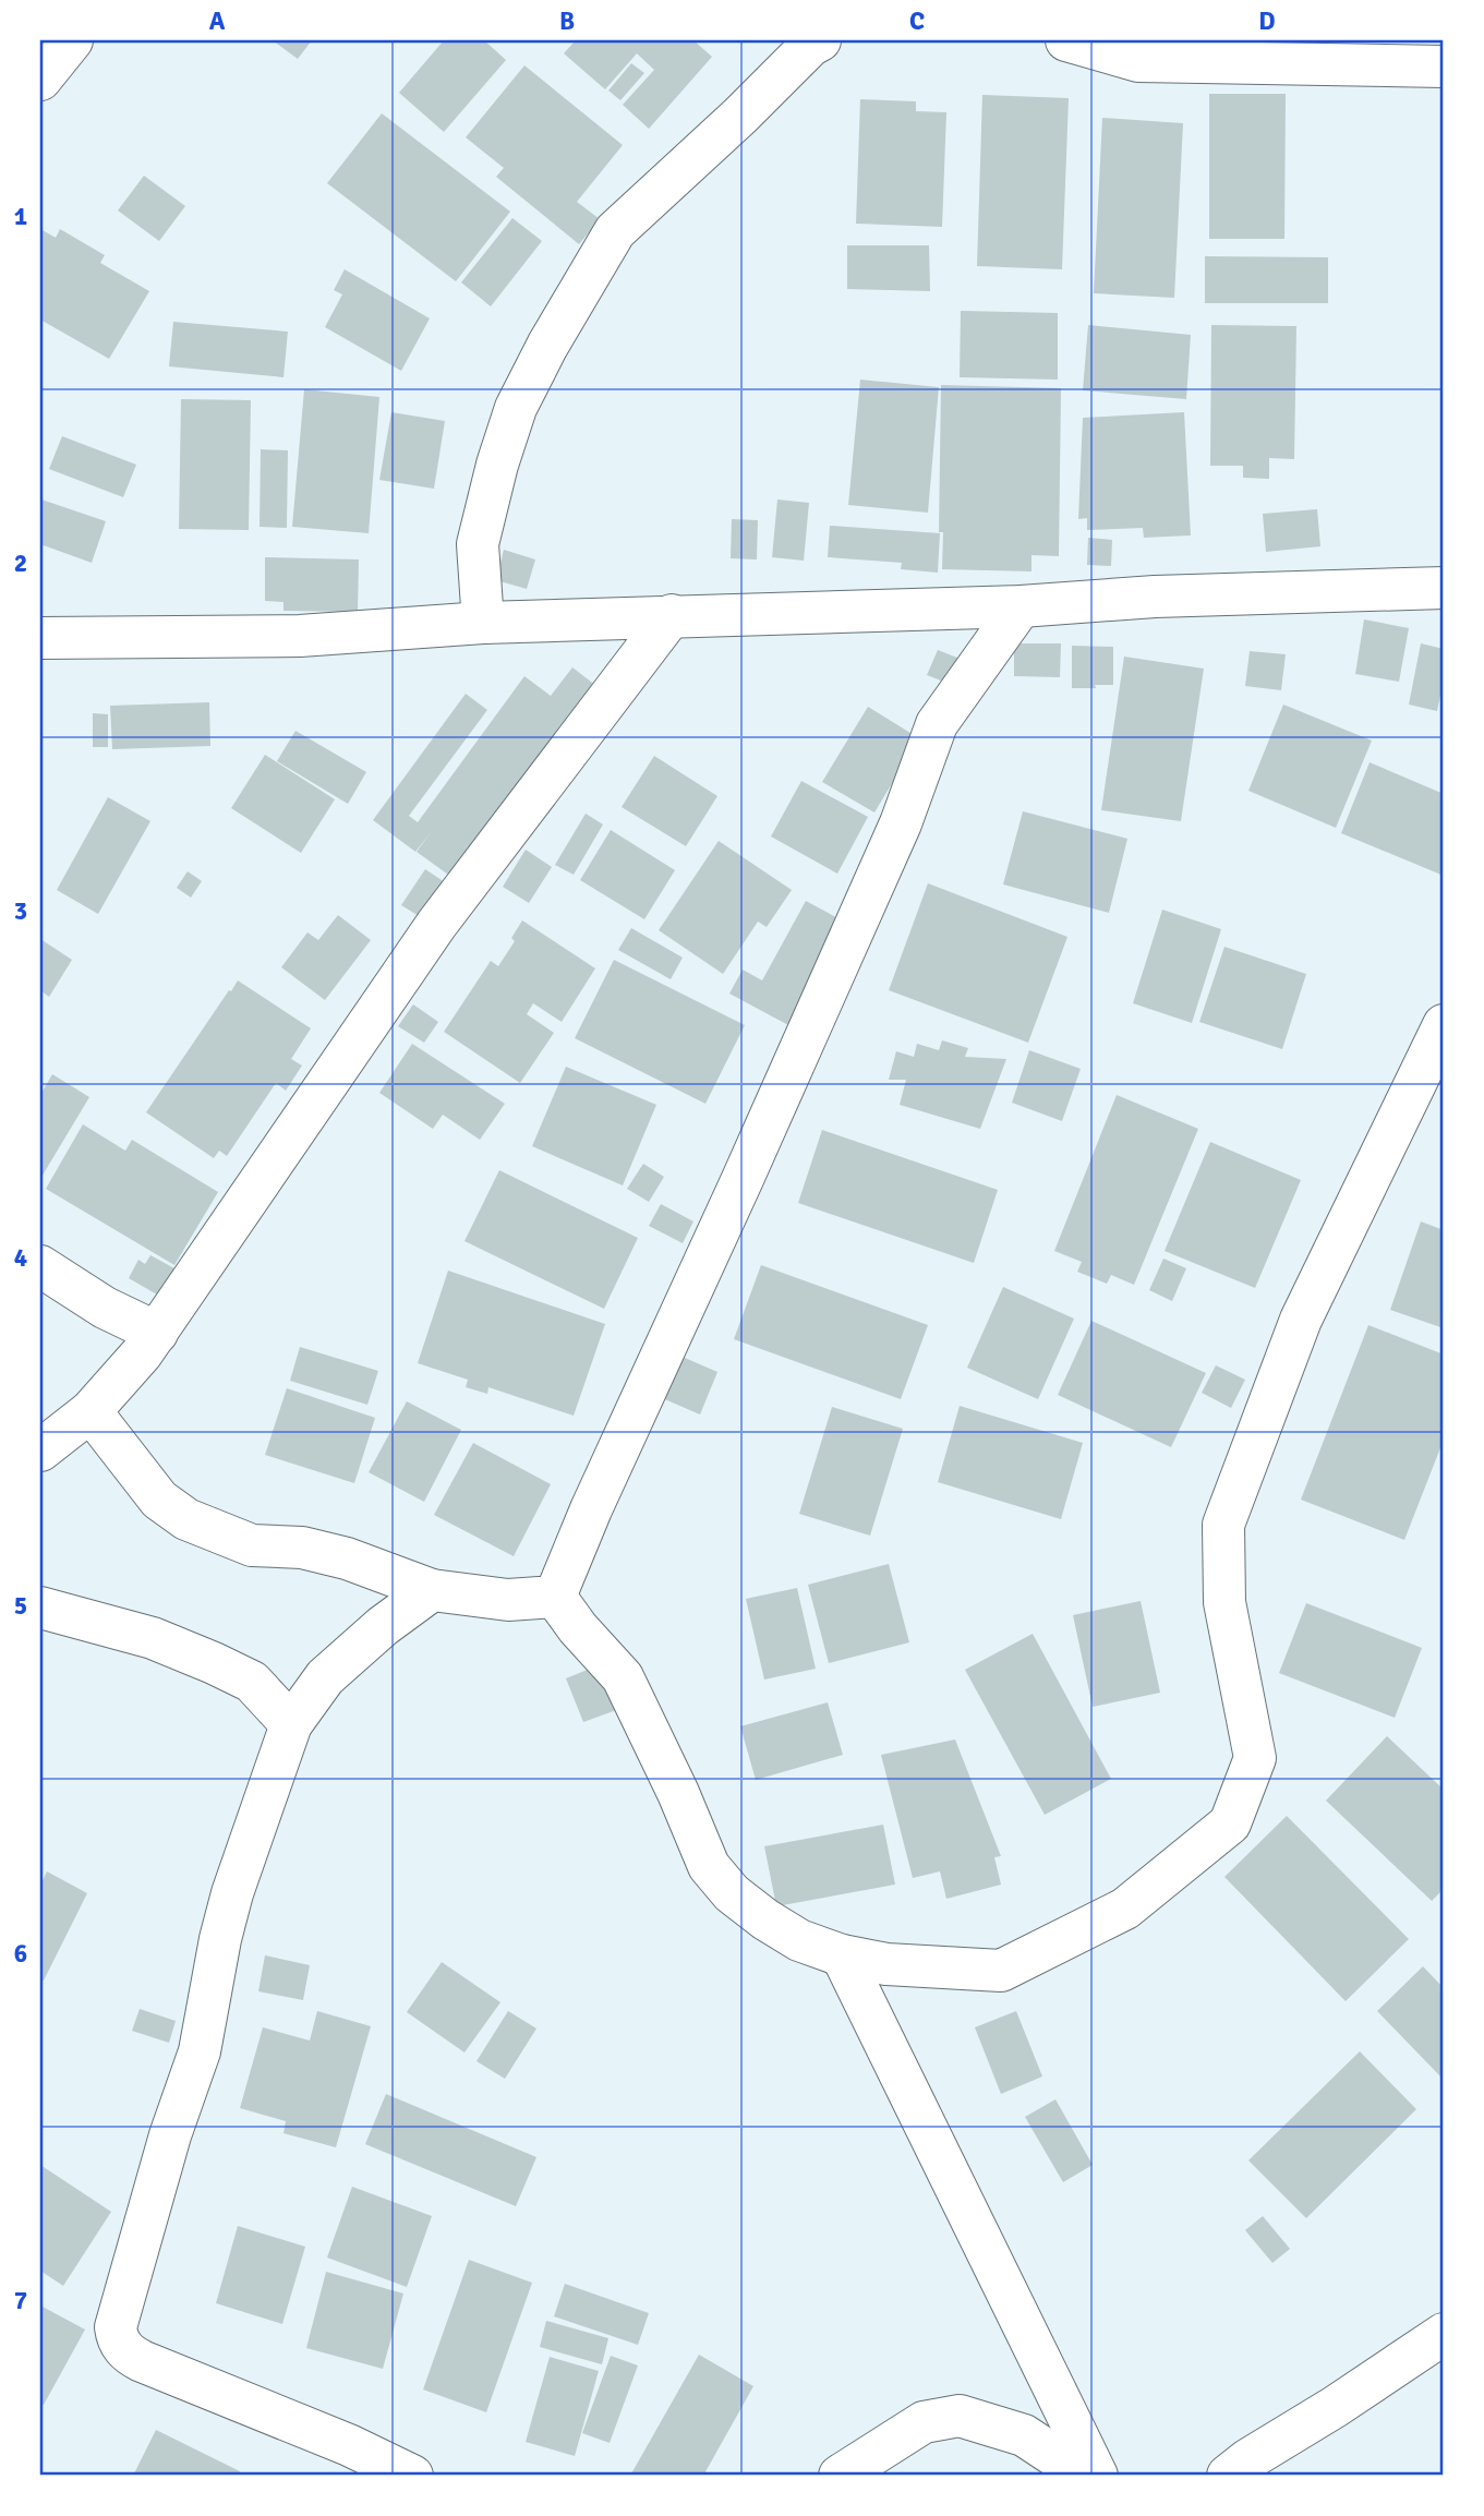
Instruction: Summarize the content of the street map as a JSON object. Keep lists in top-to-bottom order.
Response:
{
  "grid": {
    "columns": [
      "A",
      "B",
      "C",
      "D"
    ],
    "rows": [
      "1",
      "2",
      "3",
      "4",
      "5",
      "6",
      "7"
    ]
  }
}
